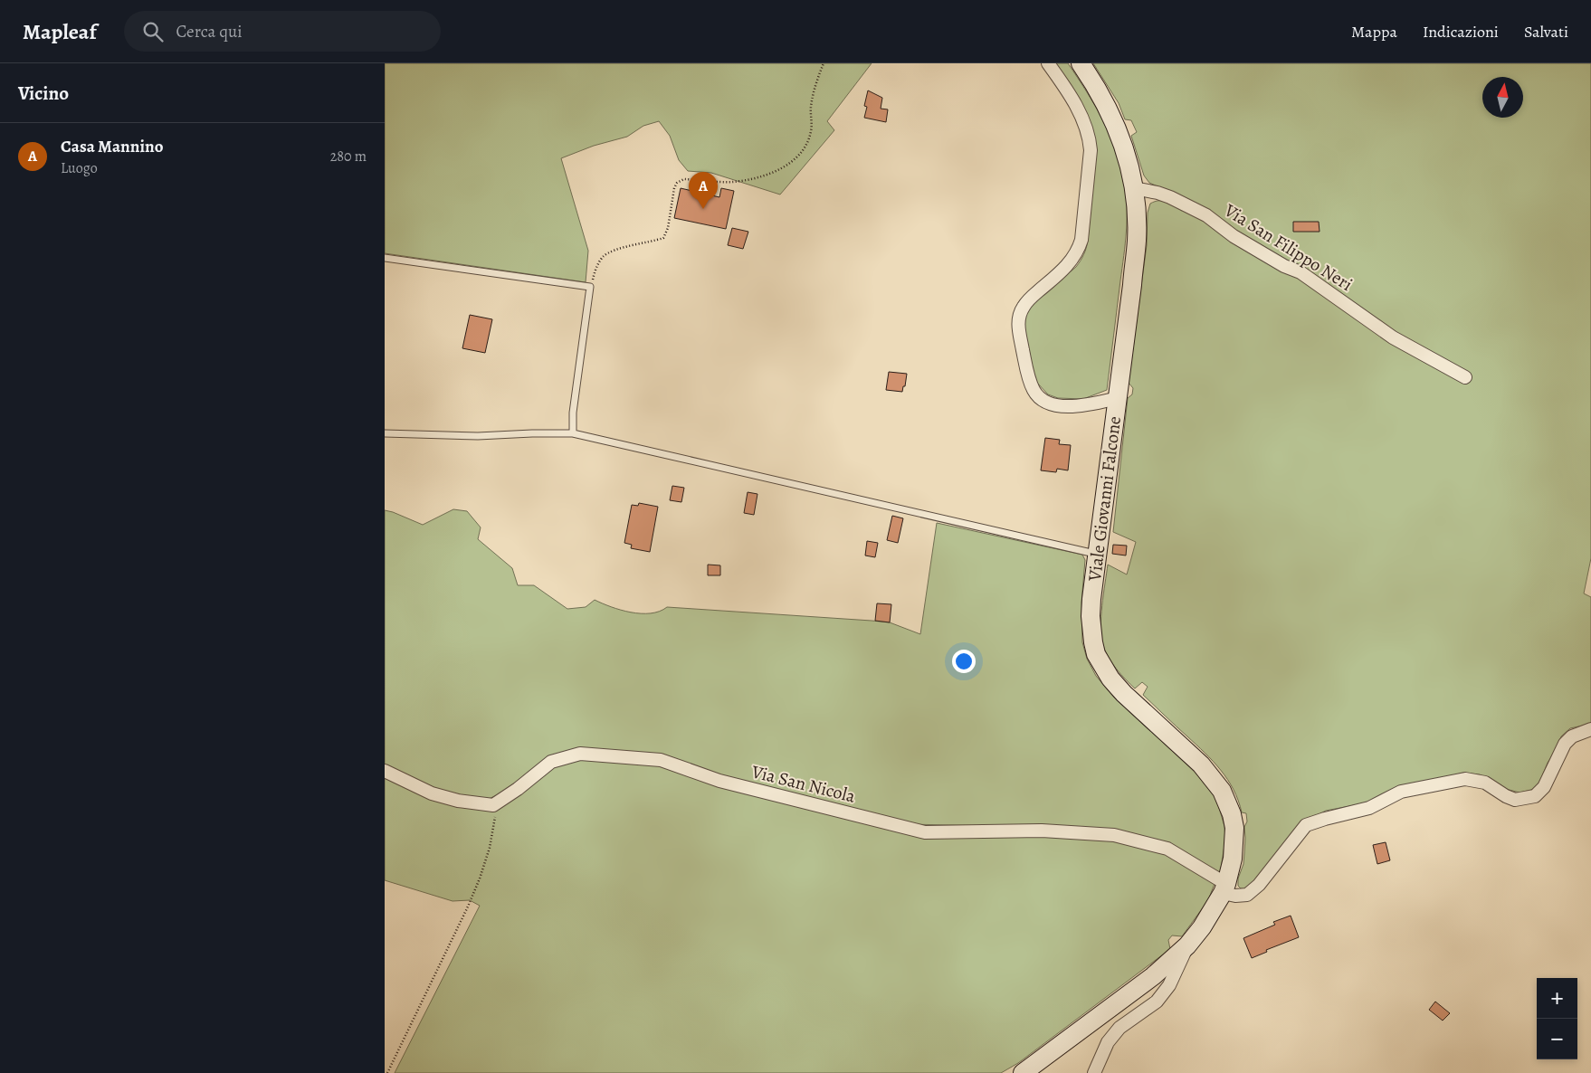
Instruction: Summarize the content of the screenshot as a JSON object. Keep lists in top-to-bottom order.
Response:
{
  "streets": {
    "street": ["Via San Filippo Neri", "Viale Giovanni Falcone", "Via San Nicola"]
  },
  "crossings": [
    ["Via San Filippo Neri", "Viale Giovanni Falcone"],
    ["Viale Giovanni Falcone", "Via San Nicola"]
  ],
  "north": "top",
  "page": {
    "header": "Mapleaf",
    "search": "Cerca qui",
    "nav": ["Mappa", "Indicazioni", "Salvati"],
    "heading": "Vicino",
    "list": [
      {
        "mark": "A",
        "name": "Casa Mannino",
        "note": "Luogo",
        "value": "280 m"
      }
    ],
    "pins": "A",
    "map_buttons": ["+", "−"]
  }
}
